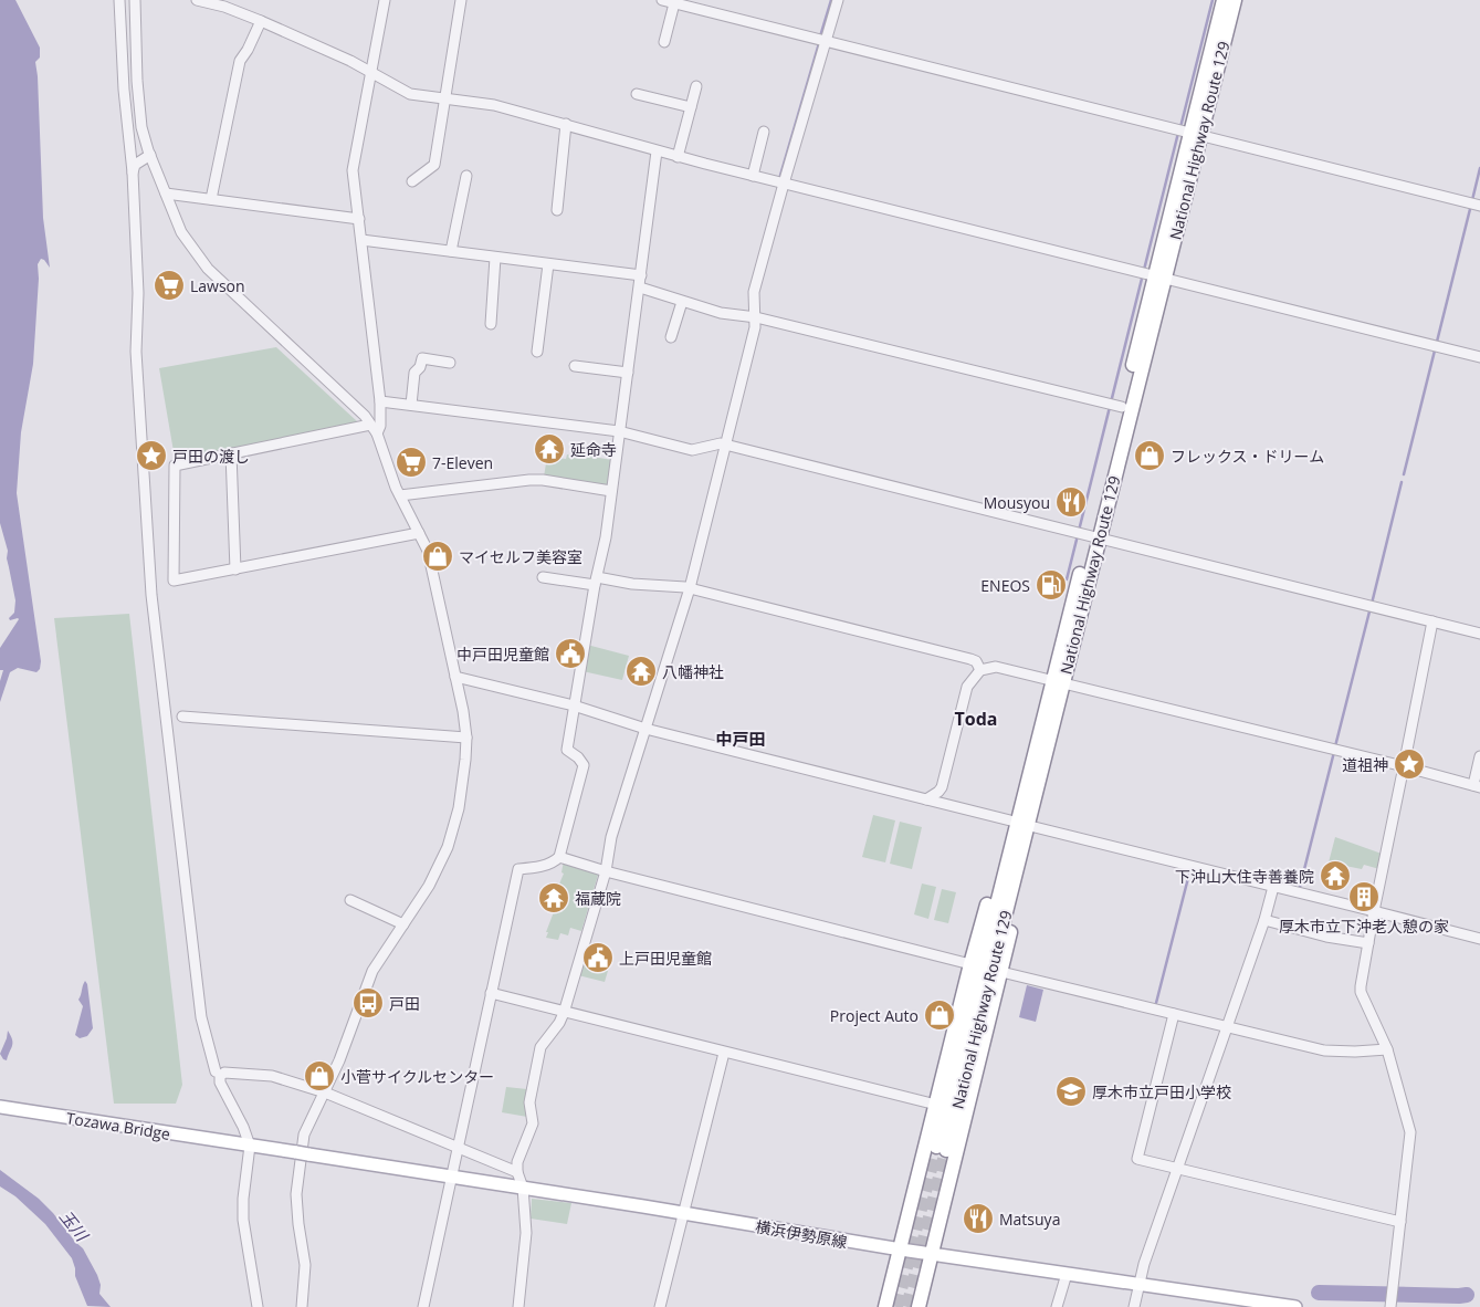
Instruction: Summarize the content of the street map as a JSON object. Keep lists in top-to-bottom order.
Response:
{
  "streets": {
    "highway": ["National Highway Route 129"],
    "main road": ["Tozawa Bridge", "横浜伊勢原線"]
  },
  "crossings": [
    ["Tozawa Bridge", "横浜伊勢原線"]
  ],
  "districts": ["Toda", "中戸田"],
  "water": ["玉川"],
  "places": {
    "supermarket": ["Lawson", "7-Eleven"],
    "temple": [
      "延命寺",
      "八幡神社",
      "下沖山大住寺善養院",
      "福蔵院"
    ],
    "place": ["戸田の渡し", "道祖神"],
    "shop": [
      "フレックス・ドリーム",
      "マイセルフ美容室",
      "Project Auto",
      "小菅サイクルセンター"
    ],
    "restaurant": ["Mousyou", "Matsuya"],
    "fuel station": ["ENEOS"],
    "public building": ["中戸田児童館", "上戸田児童館"],
    "building": ["厚木市立下沖老人憩の家"],
    "bus stop": ["戸田"],
    "school or university": ["厚木市立戸田小学校"]
  }
}
